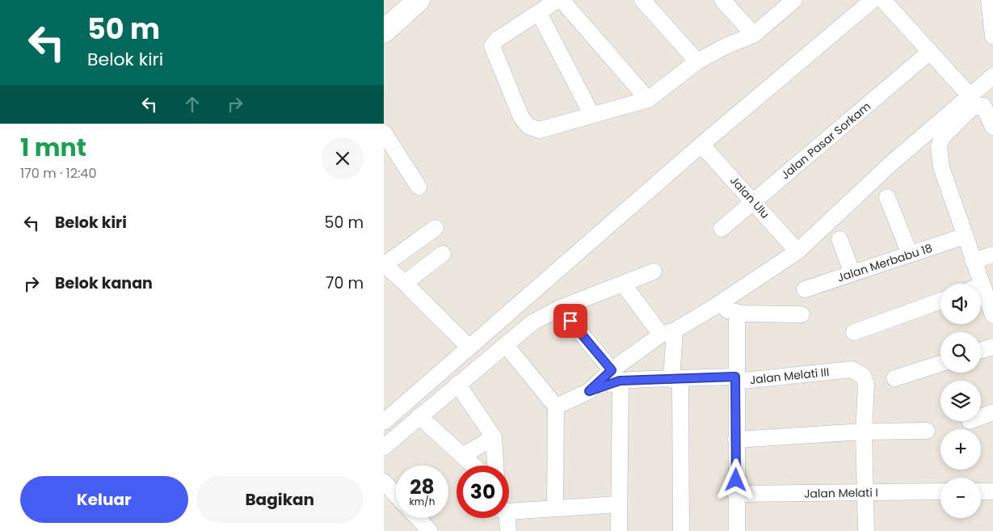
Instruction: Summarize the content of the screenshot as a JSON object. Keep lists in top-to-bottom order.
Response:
{
  "streets": {
    "street": [
      "Jalan Pasar Sorkam",
      "Jalan Ulu",
      "Jalan Merbabu 18",
      "Jalan Melati III",
      "Jalan Melati I"
    ]
  },
  "crossings": [
    ["Jalan Pasar Sorkam", "Jalan Ulu"]
  ],
  "page": {
    "turn": ["50 m", "Belok kiri"],
    "heading": ["1 mnt", "170 m · 12:40"],
    "list": [
      {
        "name": "Belok kiri",
        "value": "50 m"
      },
      {
        "name": "Belok kanan",
        "value": "70 m"
      }
    ],
    "map_buttons": ["+", "−"],
    "speed": "28 km/h",
    "limit": "30",
    "buttons": ["Keluar", "Bagikan"]
  }
}
